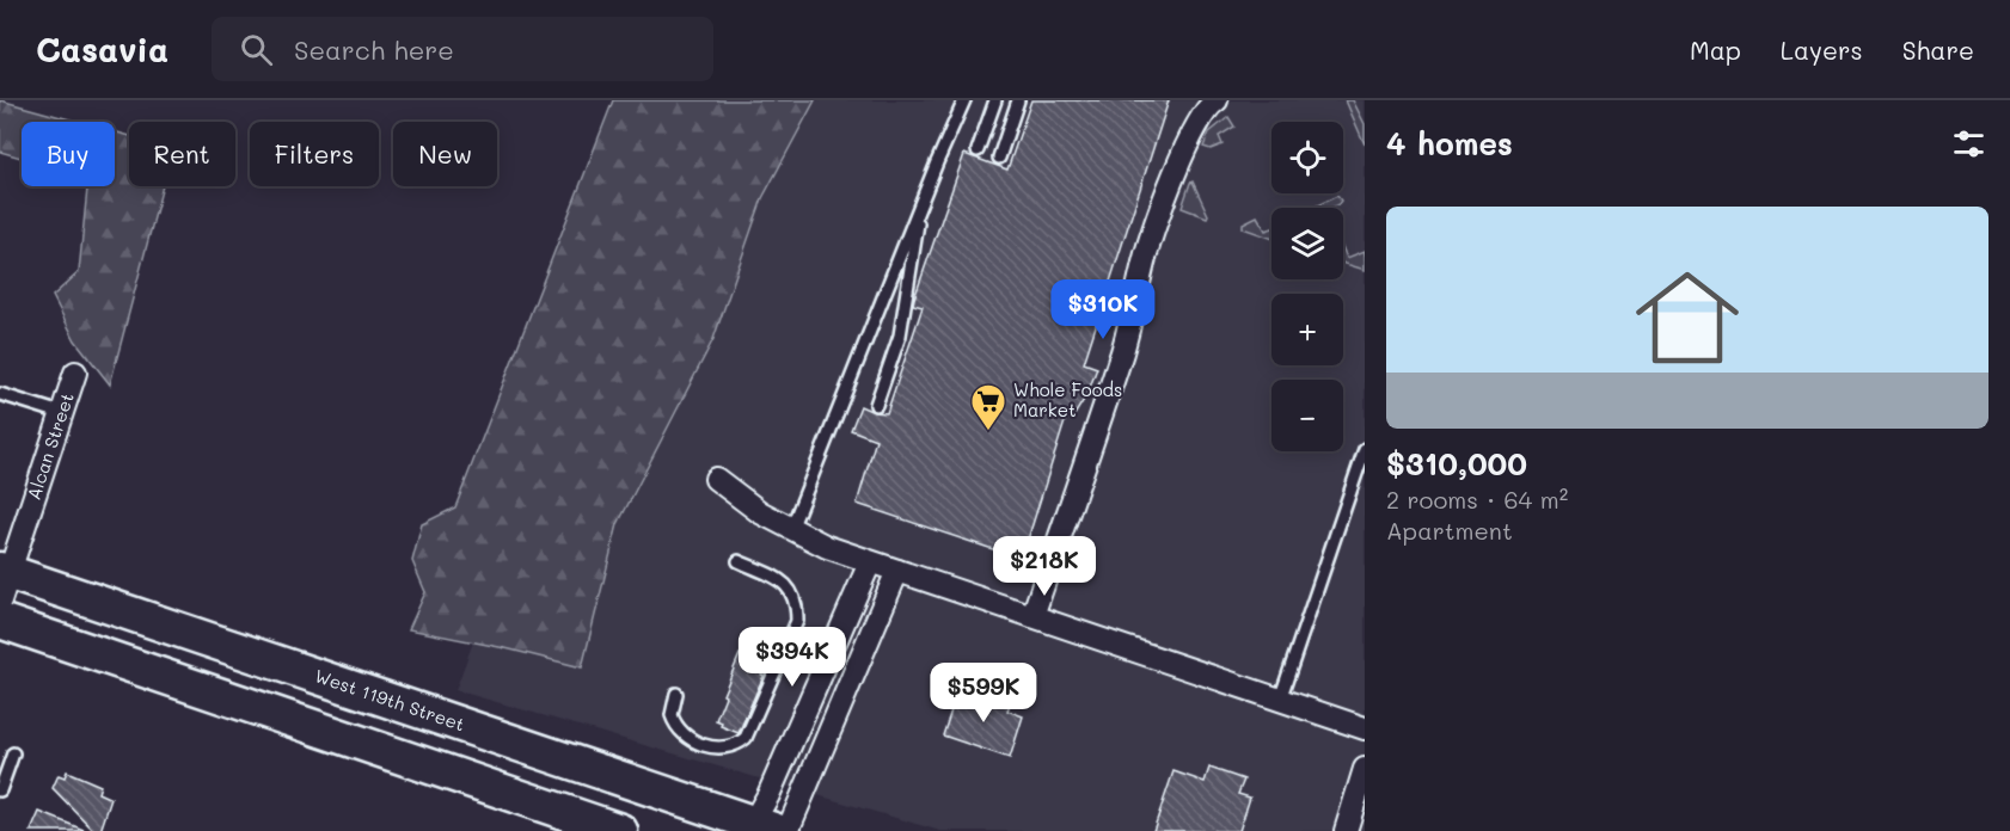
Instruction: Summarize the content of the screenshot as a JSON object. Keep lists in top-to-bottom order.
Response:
{
  "streets": {
    "main road": ["West 119th Street"],
    "street": ["Alcan Street"]
  },
  "crossings": [
    ["Alcan Street", "West 119th Street"]
  ],
  "places": {
    "supermarket": ["Whole Foods Market"]
  },
  "page": {
    "header": "Casavia",
    "search": "Search here",
    "nav": ["Map", "Layers", "Share"],
    "heading": "4 homes",
    "map_buttons": ["+", "−"],
    "chip": [
      "Buy",
      "Rent",
      "Filters",
      "New"
    ],
    "list": [
      {
        "name": "$310,000",
        "note": "2 rooms · 64 m² · Apartment"
      }
    ],
    "price": [
      "$310K",
      "$218K",
      "$394K",
      "$599K"
    ]
  }
}
